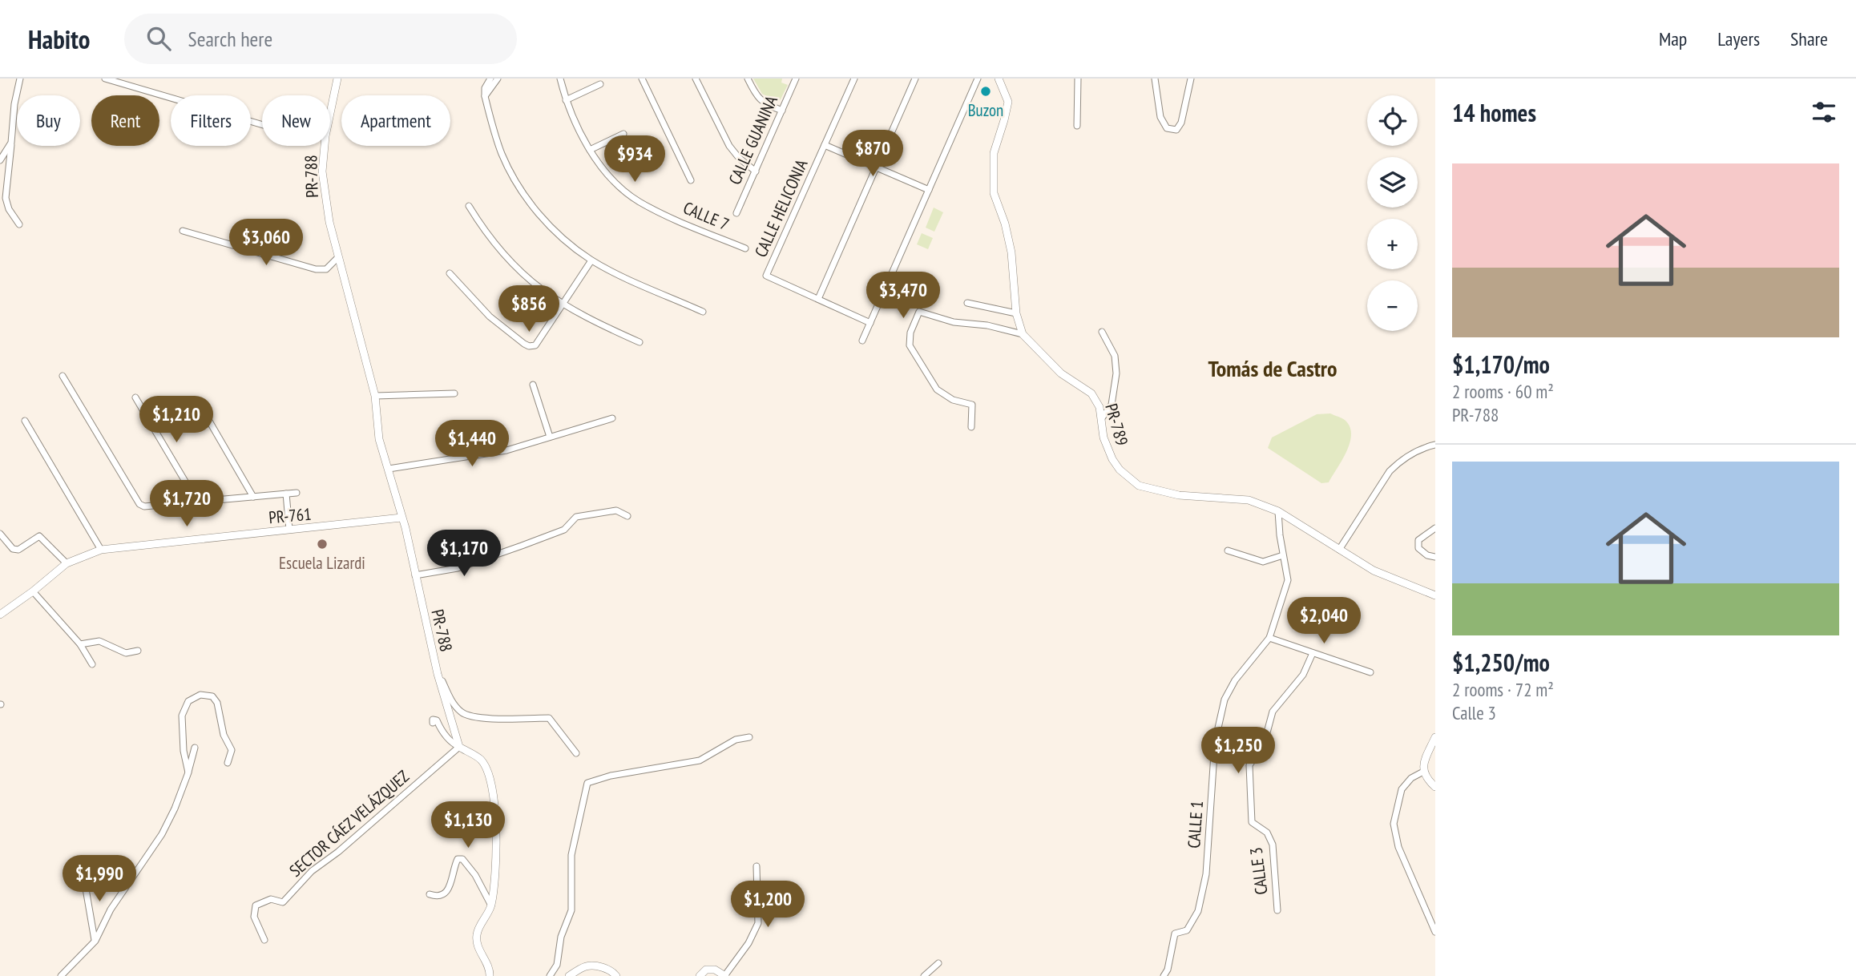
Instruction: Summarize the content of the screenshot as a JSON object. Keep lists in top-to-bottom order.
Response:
{
  "streets": {
    "street": [
      "CALLE GUANINA",
      "PR-788",
      "CALLE HELICONIA",
      "CALLE 7",
      "PR-789",
      "PR-761",
      "SECTOR CÁEZ VELÁZQUEZ",
      "CALLE 1",
      "CALLE 3"
    ]
  },
  "crossings": [
    ["PR-788", "PR-761"],
    ["PR-788", "SECTOR CÁEZ VELÁZQUEZ"],
    ["PR-789", "CALLE 1"]
  ],
  "districts": ["Tomás de Castro"],
  "places": ["Buzon", "Escuela Lizardi"],
  "page": {
    "header": "Habito",
    "search": "Search here",
    "nav": ["Map", "Layers", "Share"],
    "heading": "14 homes",
    "map_buttons": ["+", "−"],
    "chip": [
      "Buy",
      "Rent",
      "Filters",
      "New",
      "Apartment"
    ],
    "price": [
      "$870",
      "$934",
      "$3,060",
      "$3,470",
      "$856",
      "$1,210",
      "$1,440",
      "$1,720",
      "$1,170",
      "$2,040",
      "$1,250",
      "$1,130",
      "$1,990",
      "$1,200"
    ],
    "list": [
      {
        "name": "$1,170/mo",
        "note": "2 rooms · 60 m² · PR-788"
      },
      {
        "name": "$1,250/mo",
        "note": "2 rooms · 72 m² · Calle 3"
      }
    ]
  }
}
